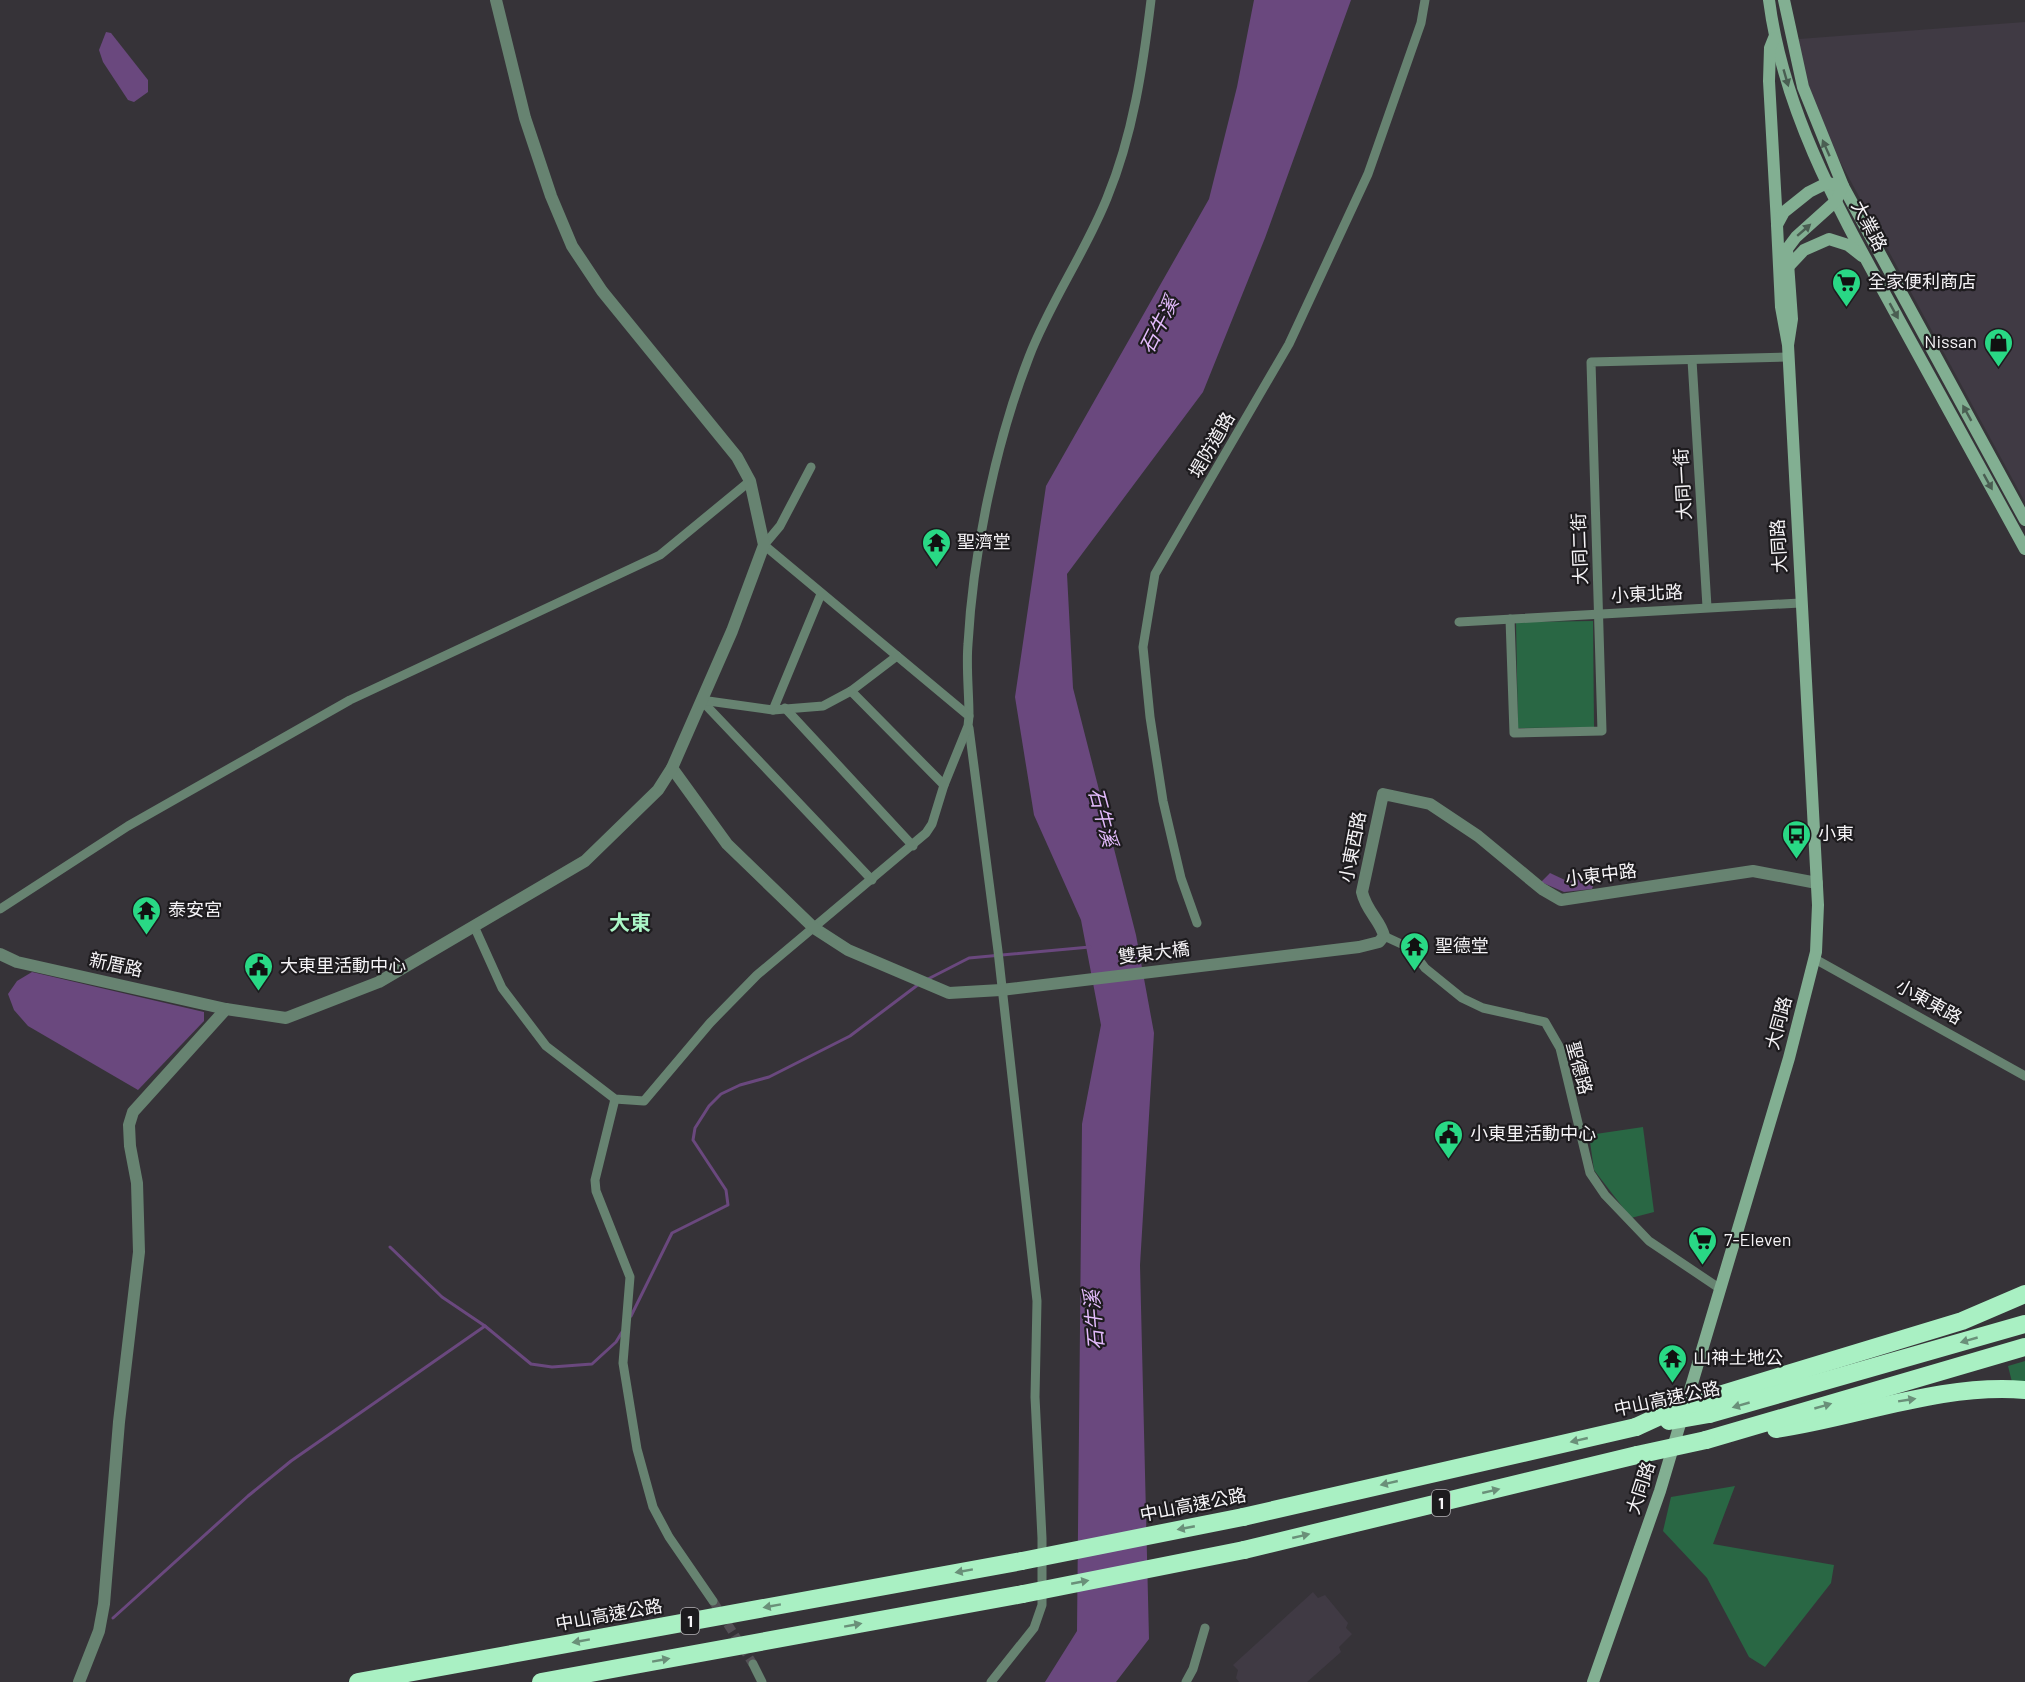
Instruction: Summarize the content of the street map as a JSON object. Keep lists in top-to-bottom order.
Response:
{
  "streets": {
    "highway": ["中山高速公路", "1"],
    "main road": ["大業路", "大同路"],
    "street": [
      "堤防道路",
      "大同一街",
      "大同二街",
      "小東北路",
      "小東西路",
      "小東中路",
      "雙東大橋",
      "新厝路",
      "小東東路",
      "聖德路"
    ]
  },
  "crossings": [
    ["大業路", "大同路"],
    ["大同一街", "大同二街"],
    ["大同一街", "小東北路"],
    ["大同路", "大同二街"],
    ["大同路", "小東北路"],
    ["大同路", "小東中路"],
    ["大同路", "小東東路"],
    ["大同路", "聖德路"],
    ["大同二街", "小東北路"],
    ["小東西路", "小東中路"],
    ["小東西路", "雙東大橋"],
    ["小東西路", "聖德路"],
    ["雙東大橋", "新厝路"],
    ["雙東大橋", "聖德路"]
  ],
  "districts": ["大東"],
  "water": ["石牛溪"],
  "places": {
    "supermarket": ["全家便利商店", "7-Eleven"],
    "shop": ["Nissan"],
    "temple": [
      "聖濟堂",
      "泰安宮",
      "聖德堂",
      "山神土地公"
    ],
    "bus stop": ["小東"],
    "public building": ["大東里活動中心", "小東里活動中心"]
  }
}
